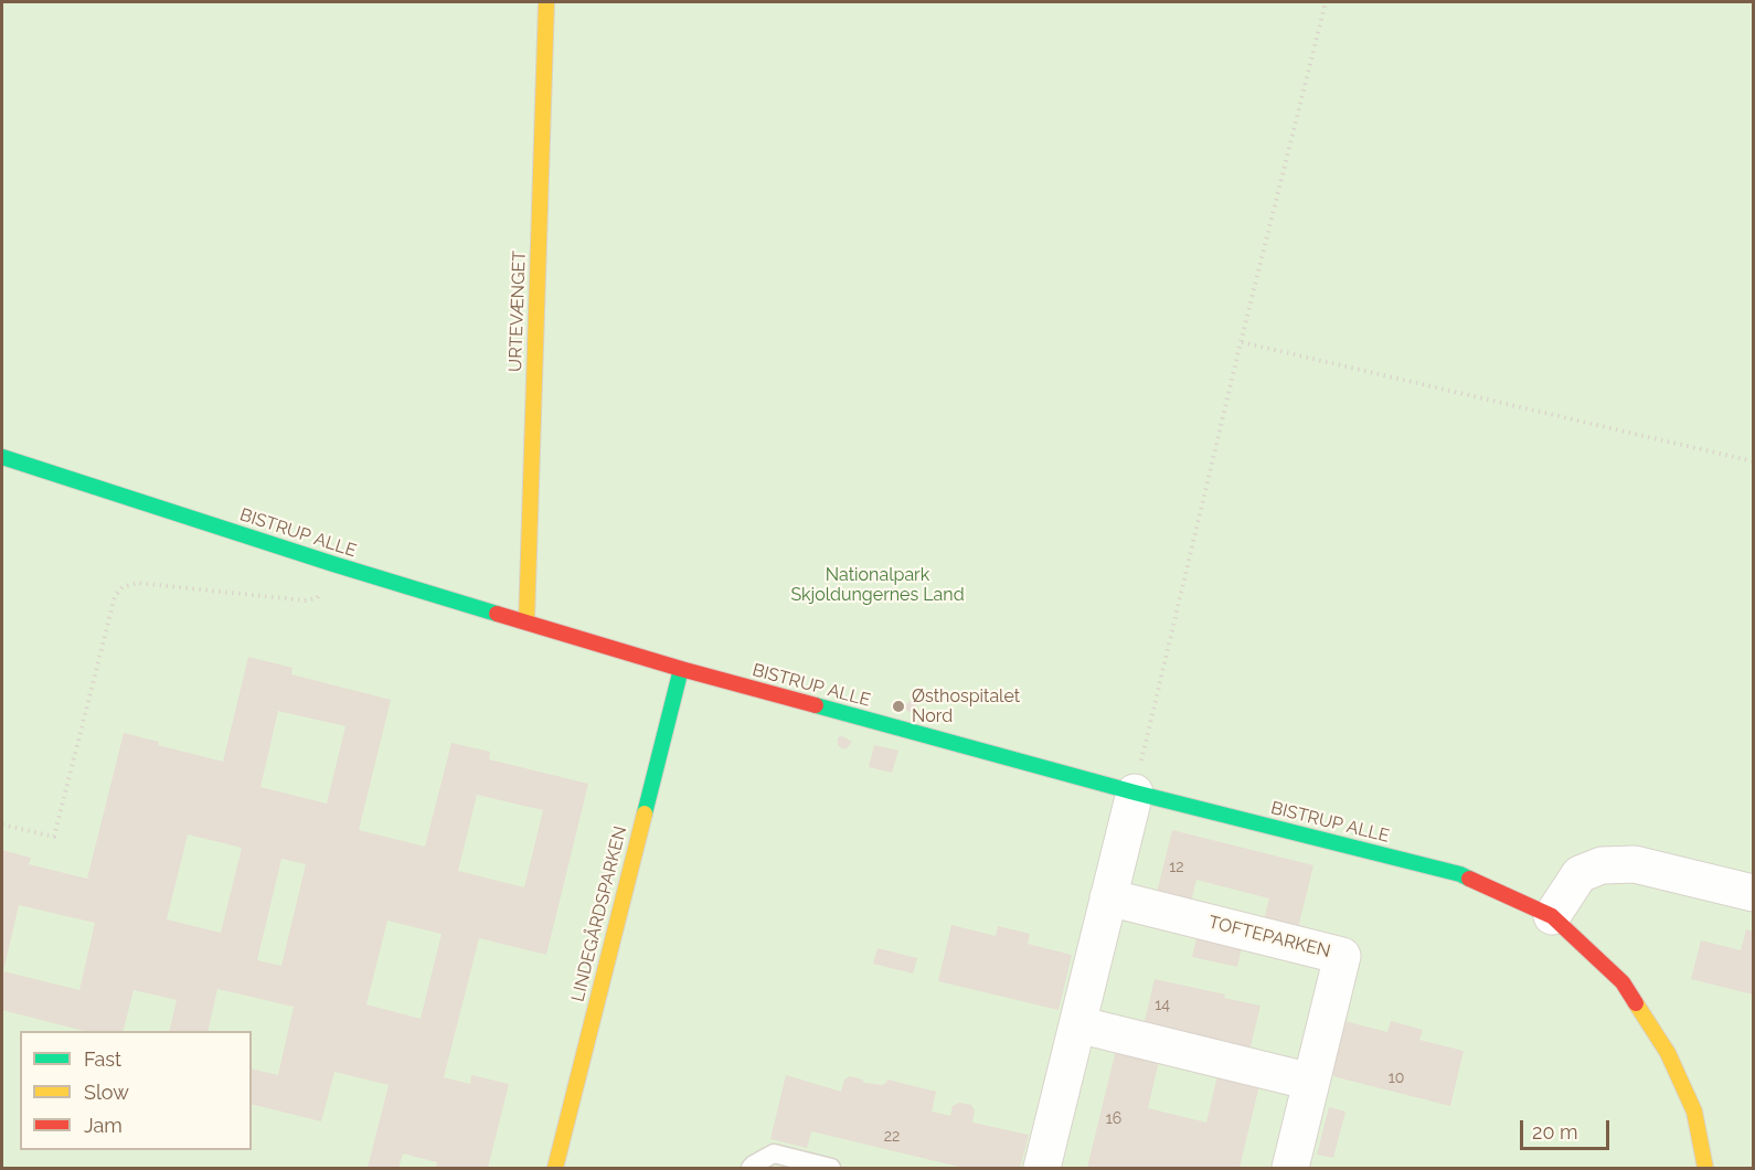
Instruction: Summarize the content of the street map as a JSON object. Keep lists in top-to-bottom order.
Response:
{
  "streets": {
    "street": [
      "URTEVÆNGET",
      "BISTRUP ALLE",
      "LINDEGÅRDSPARKEN",
      "TOFTEPARKEN"
    ]
  },
  "crossings": [
    ["URTEVÆNGET", "BISTRUP ALLE"],
    ["BISTRUP ALLE", "LINDEGÅRDSPARKEN"]
  ],
  "parks": ["Nationalpark Skjoldungernes Land"],
  "places": ["Østhospitalet Nord"],
  "house_numbers": [
    "12",
    "14",
    "10",
    "16",
    "22"
  ],
  "legend": ["Fast", "Slow", "Jam"],
  "scale_bar": "20 m"
}
